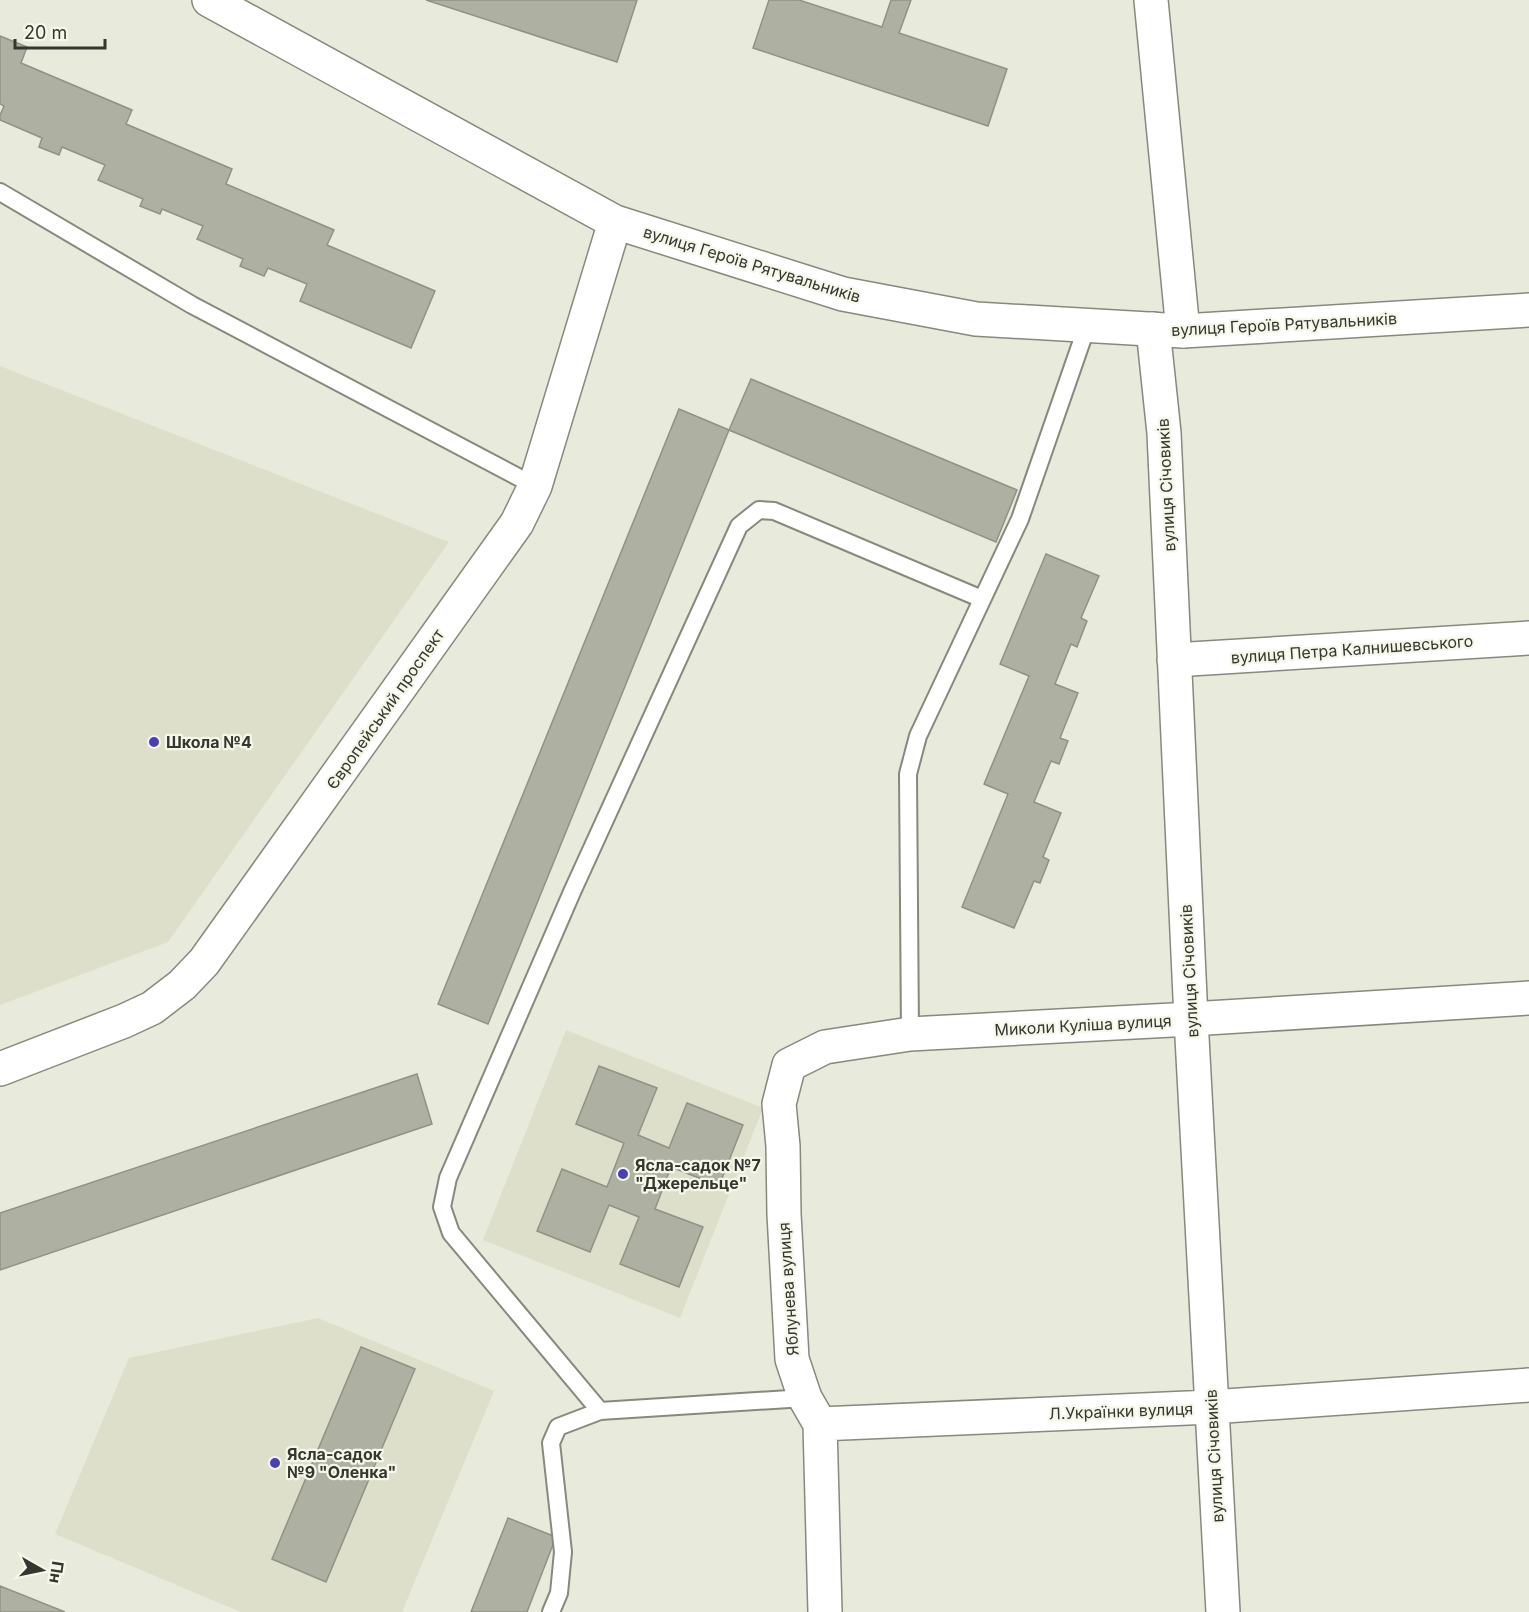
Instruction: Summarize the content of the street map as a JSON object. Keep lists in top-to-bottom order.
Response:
{
  "streets": {
    "street": [
      "вулиця Героїв Рятувальників",
      "вулиця Січовиків",
      "вулиця Петра Калнишевського",
      "Європейський проспект",
      "Миколи Куліша вулиця",
      "Яблунева вулиця",
      "Л.Українки вулиця"
    ]
  },
  "crossings": [
    ["вулиця Героїв Рятувальників", "вулиця Січовиків"],
    ["вулиця Героїв Рятувальників", "Європейський проспект"],
    ["вулиця Січовиків", "вулиця Петра Калнишевського"],
    ["вулиця Січовиків", "Миколи Куліша вулиця"],
    ["вулиця Січовиків", "Л.Українки вулиця"],
    ["Миколи Куліша вулиця", "Яблунева вулиця"],
    ["Яблунева вулиця", "Л.Українки вулиця"]
  ],
  "places": ["Школа №4", "Ясла-садок №7 \"Джерельце\"", "Ясла-садок №9 \"Оленка\""],
  "scale_bar": "20 m",
  "north": "right"
}
